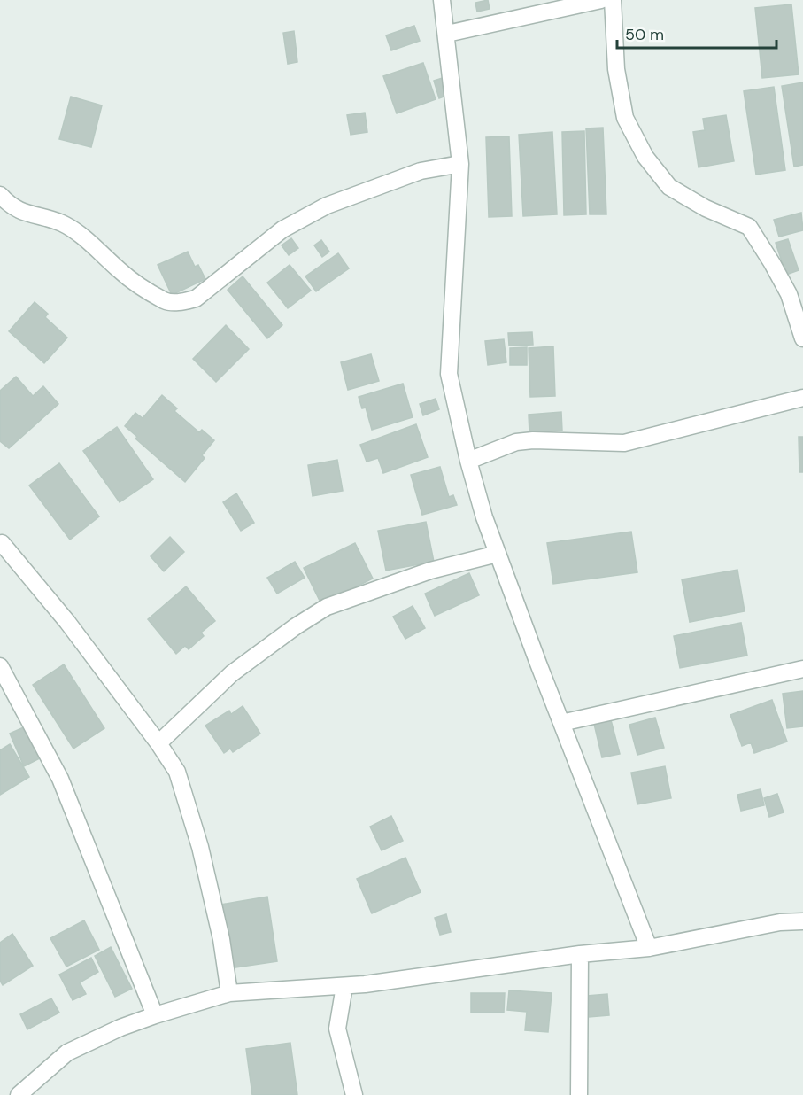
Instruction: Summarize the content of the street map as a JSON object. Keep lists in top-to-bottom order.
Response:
{
  "scale_bar": "50 m"
}
